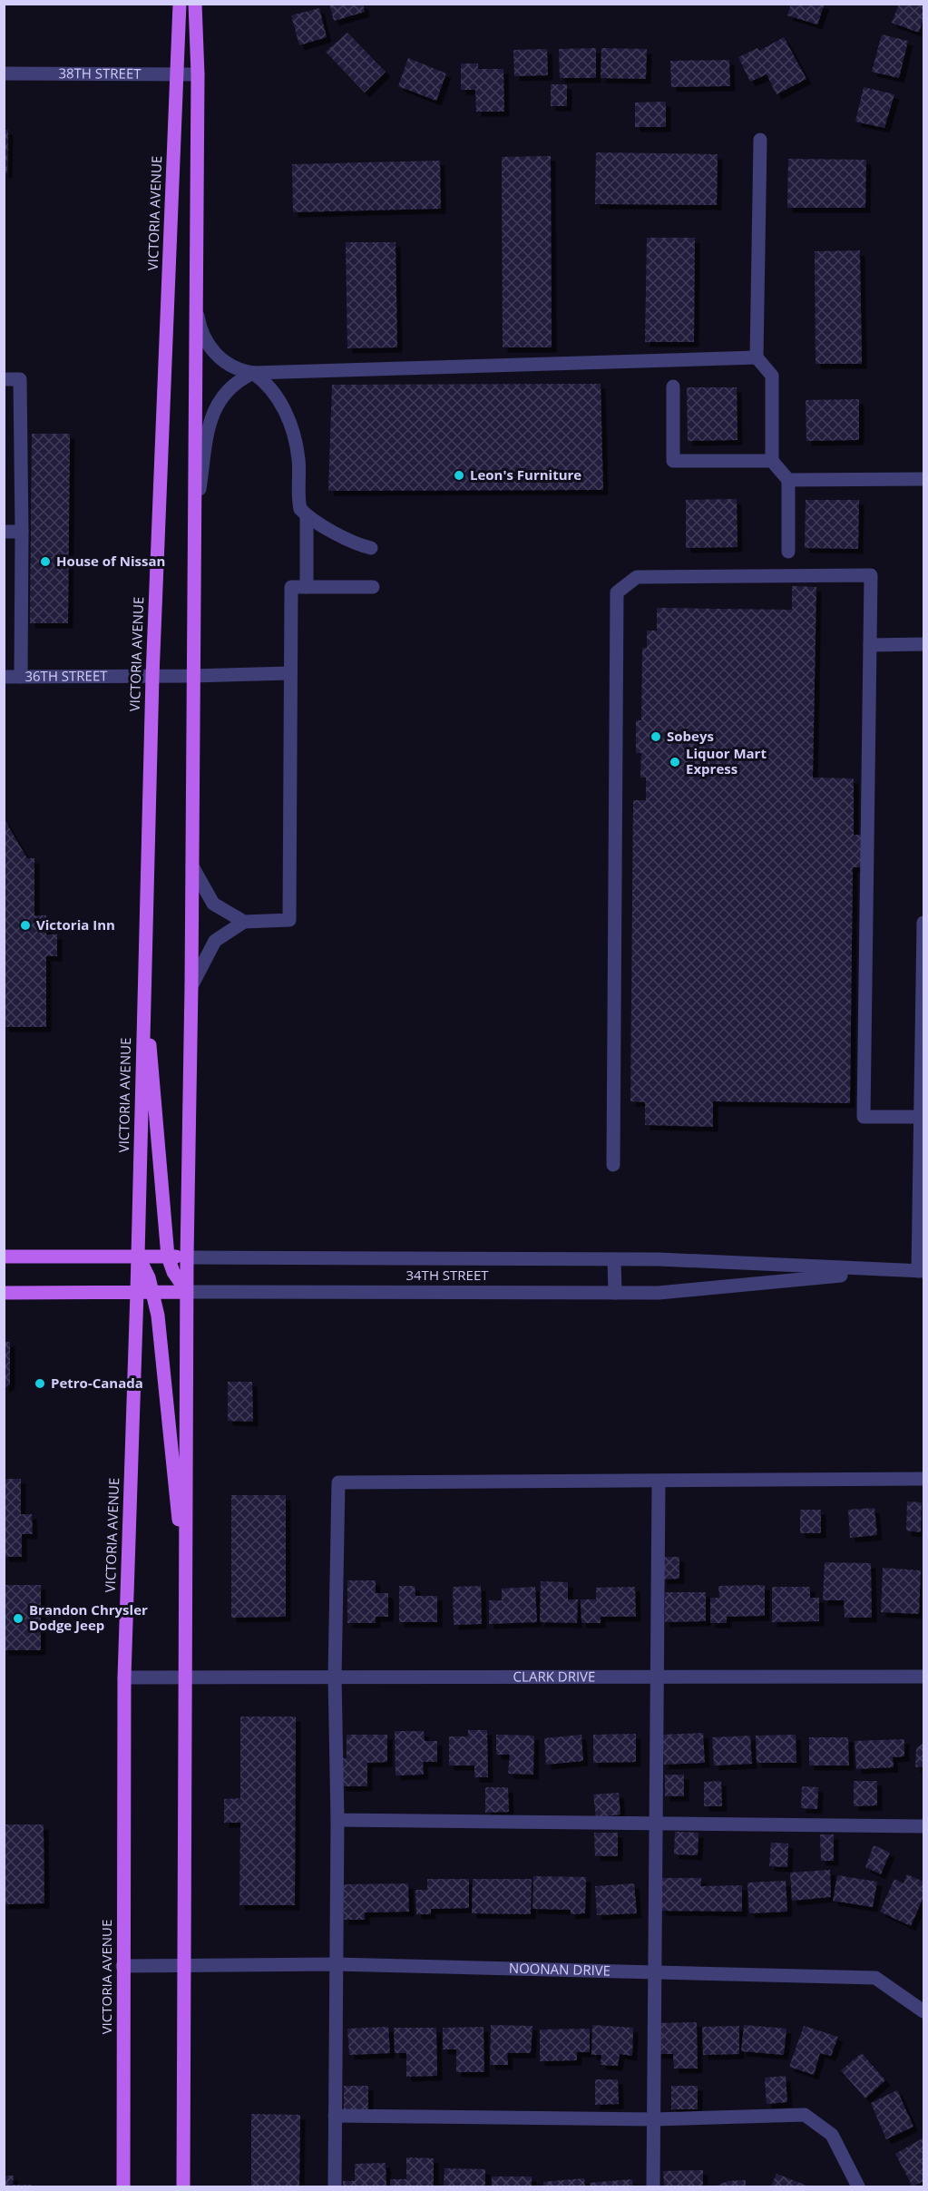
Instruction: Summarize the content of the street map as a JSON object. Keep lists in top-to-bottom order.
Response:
{
  "streets": {
    "main road": ["VICTORIA AVENUE", "34TH STREET"],
    "street": [
      "38TH STREET",
      "36TH STREET",
      "CLARK DRIVE",
      "NOONAN DRIVE"
    ]
  },
  "crossings": [
    ["38TH STREET", "VICTORIA AVENUE"],
    ["VICTORIA AVENUE", "36TH STREET"],
    ["VICTORIA AVENUE", "34TH STREET"],
    ["VICTORIA AVENUE", "CLARK DRIVE"],
    ["VICTORIA AVENUE", "NOONAN DRIVE"]
  ],
  "places": [
    "Leon's Furniture",
    "House of Nissan",
    "Sobeys",
    "Liquor Mart Express",
    "Victoria Inn",
    "Petro-Canada",
    "Brandon Chrysler Dodge Jeep"
  ]
}
